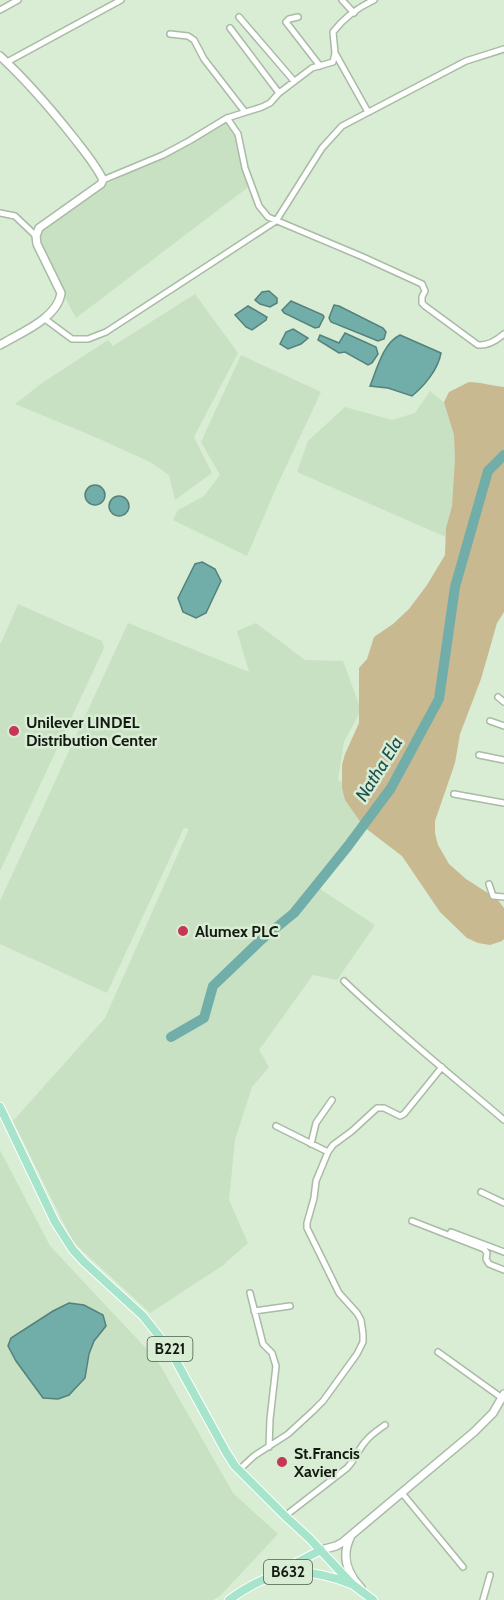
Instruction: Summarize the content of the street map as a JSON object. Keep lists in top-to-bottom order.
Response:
{
  "streets": {
    "main road": ["B221", "B632"]
  },
  "crossings": [
    ["B221", "B632"]
  ],
  "water": ["Natha Ela"],
  "places": ["Unilever LINDEL Distribution Center", "Alumex PLC", "St.Francis Xavier"]
}
